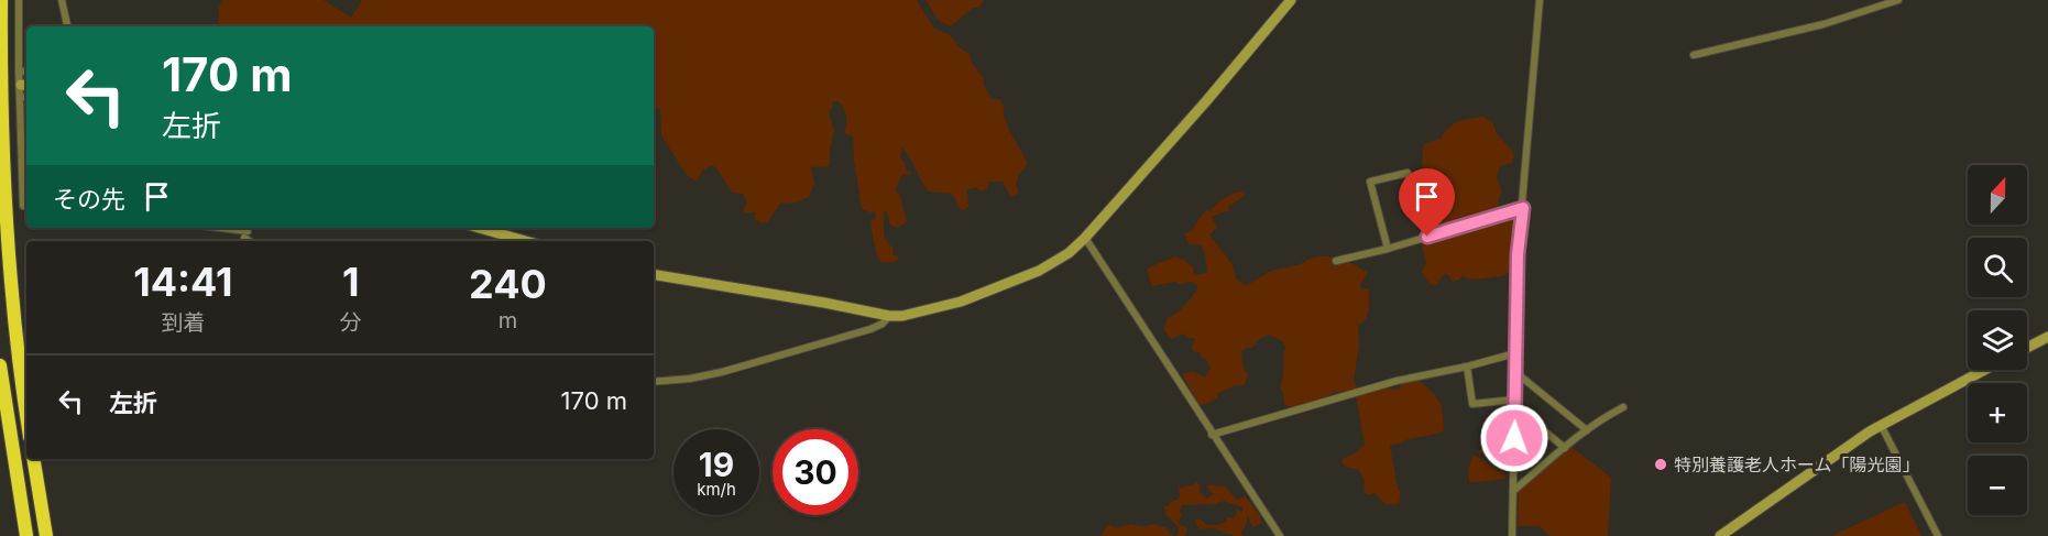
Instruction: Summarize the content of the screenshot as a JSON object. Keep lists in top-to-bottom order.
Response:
{
  "places": ["特別養護老人ホーム「陽光園」"],
  "north": "top",
  "page": {
    "turn": ["170 m", "左折"],
    "map_buttons": ["+", "−"],
    "then": "その先",
    "eta": [
      "14:41",
      "到着",
      "1",
      "分",
      "240",
      "m"
    ],
    "list": [
      {
        "name": "左折",
        "value": "170 m"
      }
    ],
    "speed": "19 km/h",
    "limit": "30"
  }
}
